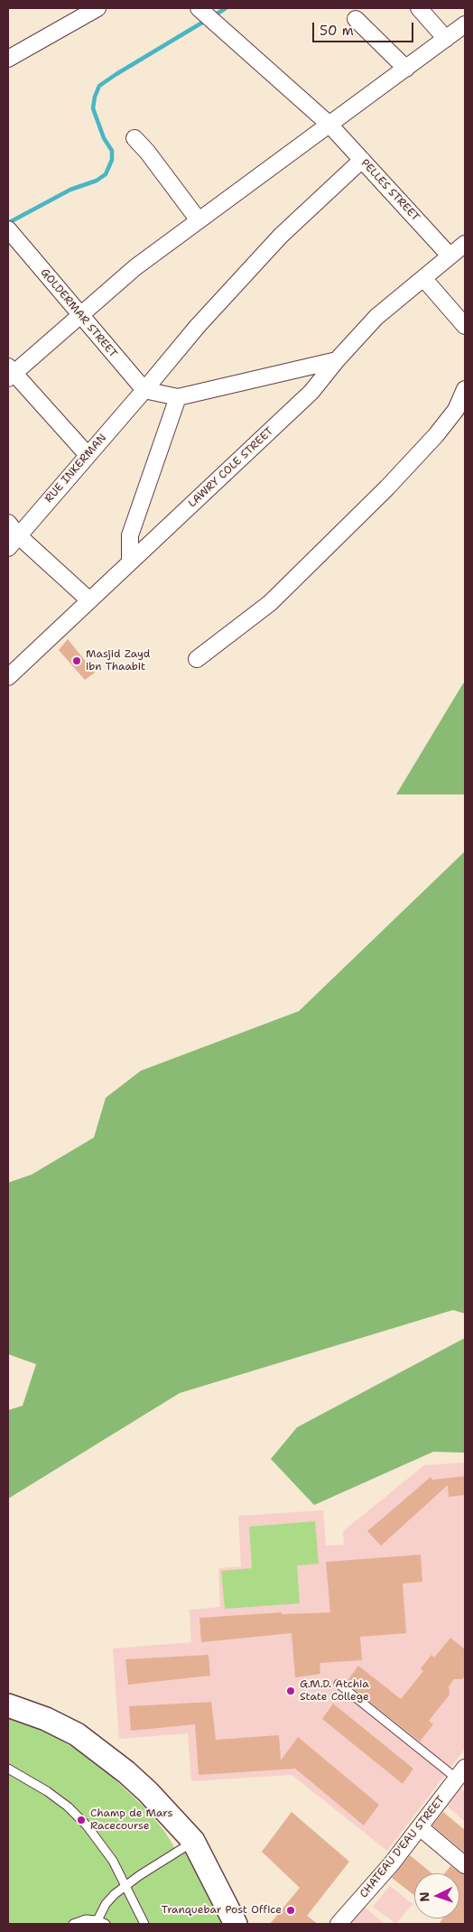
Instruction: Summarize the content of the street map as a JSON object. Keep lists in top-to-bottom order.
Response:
{
  "streets": {
    "street": [
      "PELLES STREET",
      "GOLDERMAR STREET",
      "LAWRY COLE STREET",
      "RUE INKERMAN",
      "CHATEAU D'EAU STREET"
    ]
  },
  "crossings": [
    ["PELLES STREET", "LAWRY COLE STREET"],
    ["PELLES STREET", "RUE INKERMAN"],
    ["GOLDERMAR STREET", "RUE INKERMAN"]
  ],
  "places": [
    "Masjid Zayd ibn Thaabit",
    "G.M.D. Atchia State College",
    "Champ de Mars Racecourse",
    "Tranquebar Post Office"
  ],
  "scale_bar": "50 m",
  "north": "left"
}
